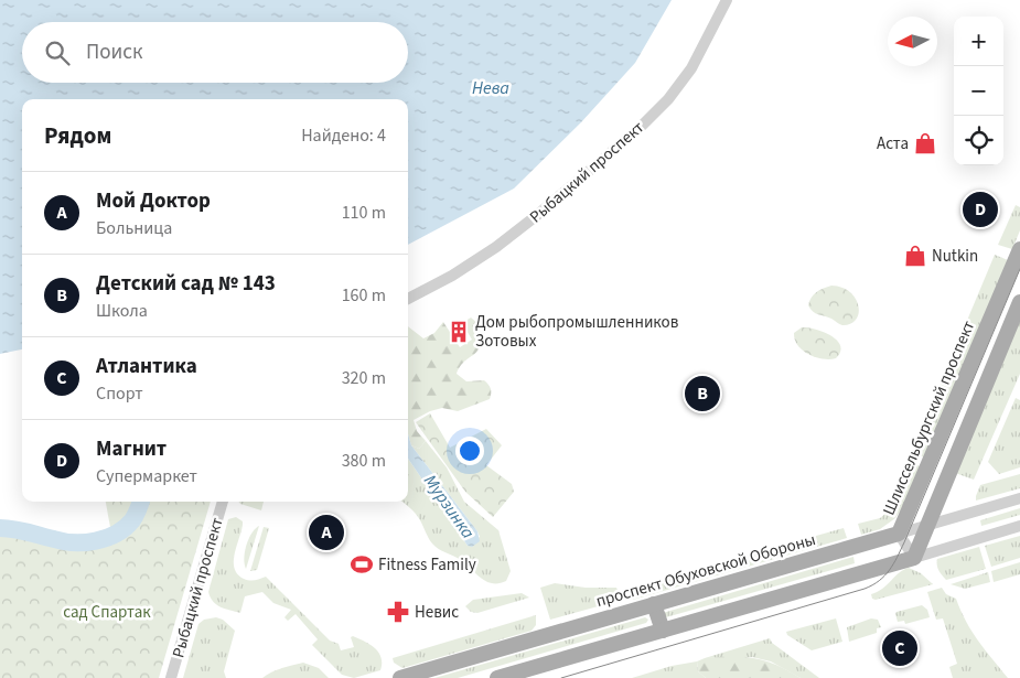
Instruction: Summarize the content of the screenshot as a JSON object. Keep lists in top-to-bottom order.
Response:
{
  "streets": {
    "main road": ["Шлиссельбургский проспект", "проспект Обуховской Обороны"],
    "street": ["Рыбацкий проспект"]
  },
  "crossings": [
    ["Шлиссельбургский проспект", "проспект Обуховской Обороны"]
  ],
  "water": ["Нева", "Мурзинка"],
  "parks": ["сад Спартак"],
  "places": {
    "shop": ["Аста", "Nutkin"],
    "building": ["Дом рыбопромышленников Зотовых"],
    "sports": ["Fitness Family"],
    "pharmacy": ["Невис"]
  },
  "north": "left",
  "page": {
    "map_buttons": ["+", "−"],
    "search": "Поиск",
    "heading": ["Рядом", "Найдено: 4"],
    "list": [
      {
        "mark": "A",
        "name": "Мой Доктор",
        "note": "Больница",
        "value": "110 m"
      },
      {
        "mark": "B",
        "name": "Детский сад № 143",
        "note": "Школа",
        "value": "160 m"
      },
      {
        "mark": "C",
        "name": "Атлантика",
        "note": "Спорт",
        "value": "320 m"
      },
      {
        "mark": "D",
        "name": "Магнит",
        "note": "Супермаркет",
        "value": "380 m"
      }
    ],
    "pins": [
      "D",
      "B",
      "A",
      "C"
    ]
  }
}
